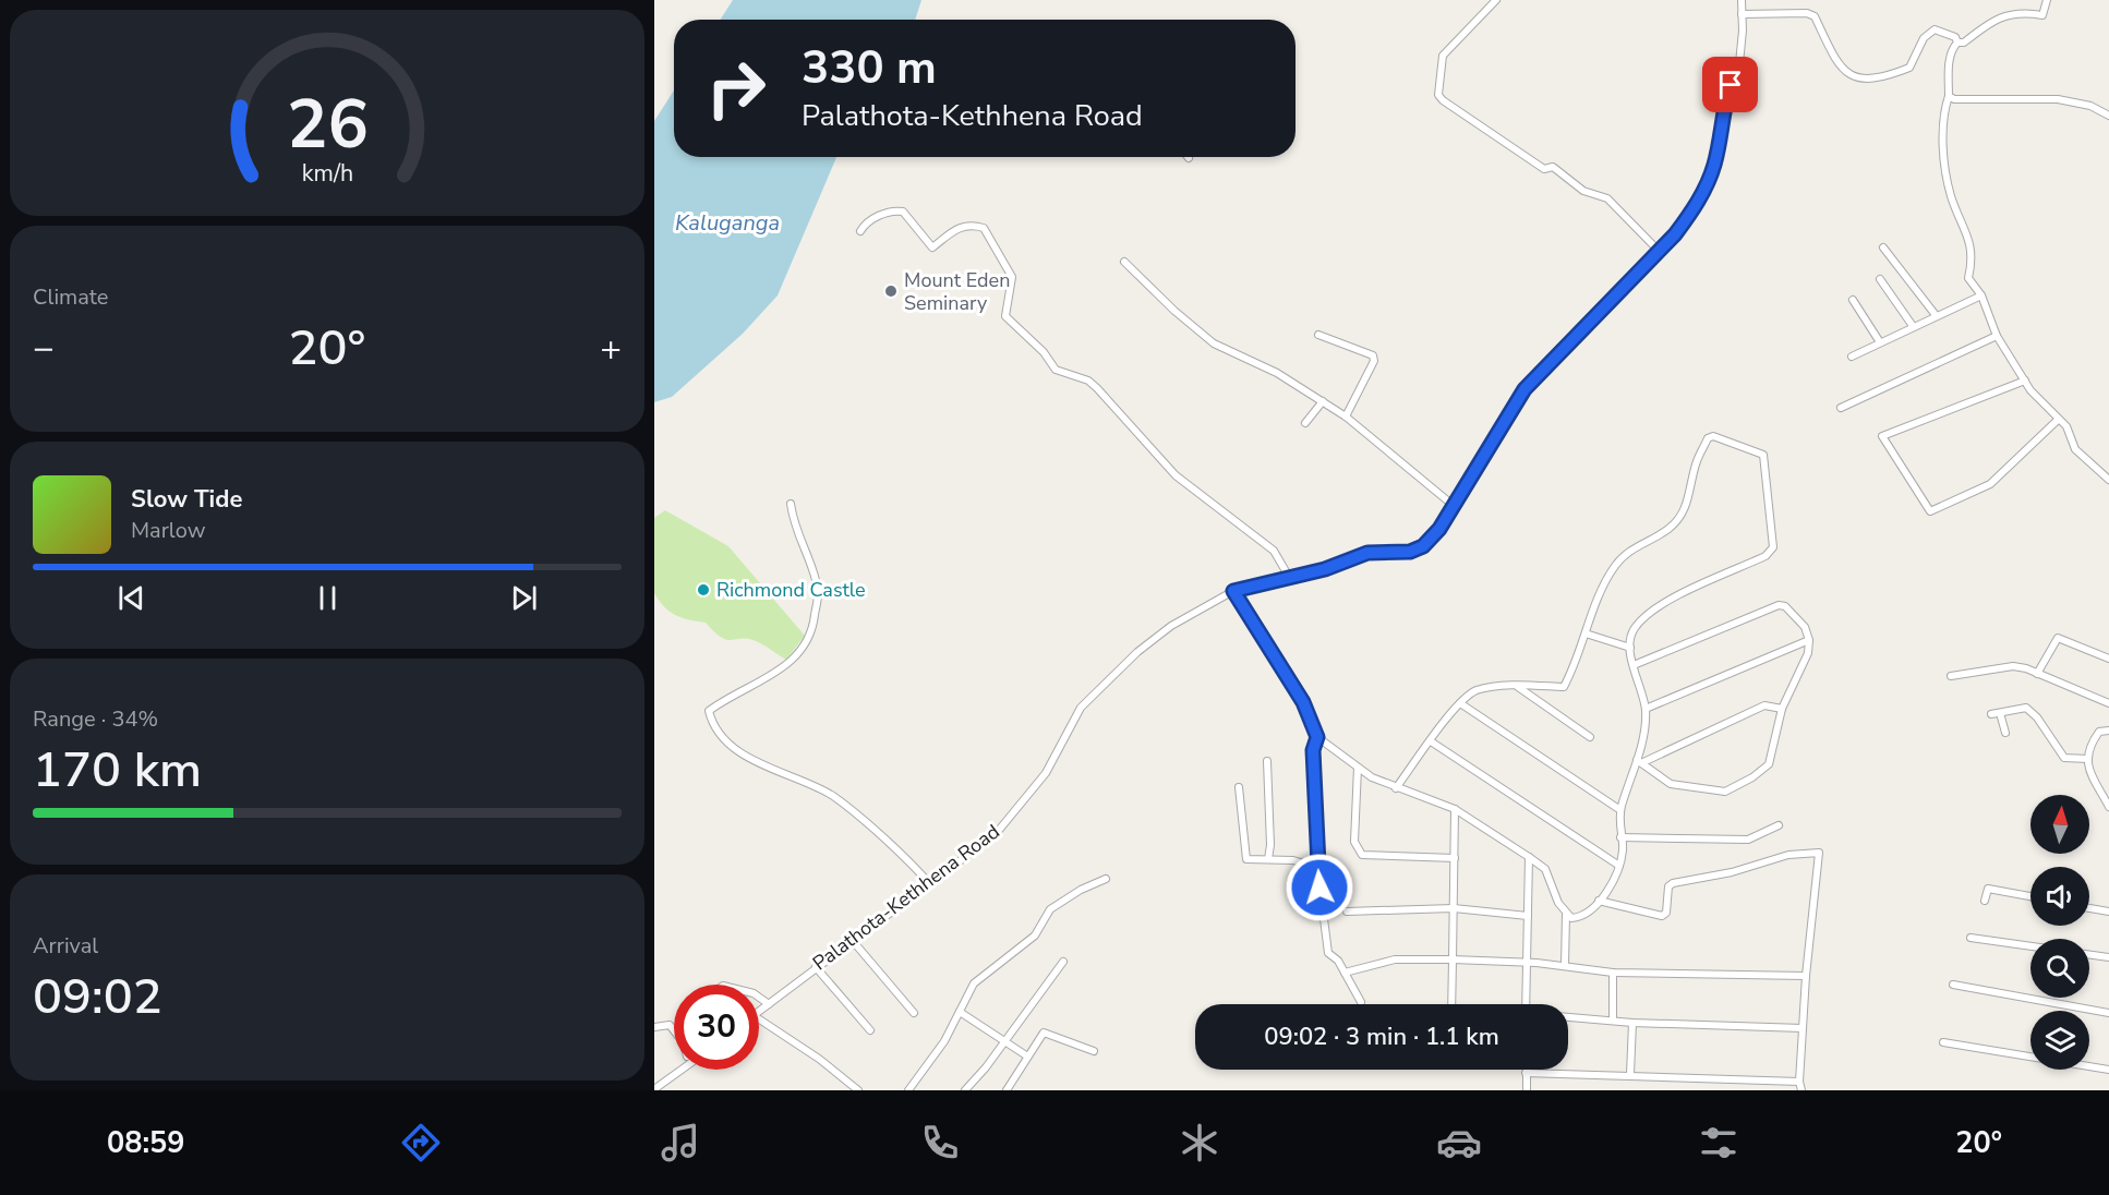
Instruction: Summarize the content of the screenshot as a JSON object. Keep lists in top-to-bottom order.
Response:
{
  "streets": {
    "street": ["Palathota-Kethhena Road"]
  },
  "water": ["Kaluganga"],
  "places": ["Mount Eden Seminary", "Richmond Castle"],
  "north": "top",
  "page": {
    "turn": ["330 m", "Palathota-Kethhena Road"],
    "tile": [
      "Climate",
      ["Range · 34%", "170 km"],
      ["Arrival", "09:02"]
    ],
    "heat": ["−", "20°", "+"],
    "song": ["Slow Tide", "Marlow"],
    "limit": "30",
    "trip": "09:02 · 3 min · 1.1 km",
    "tabs": ["08:59", "20°"],
    "gauge": ["26", "km/h"]
  }
}
